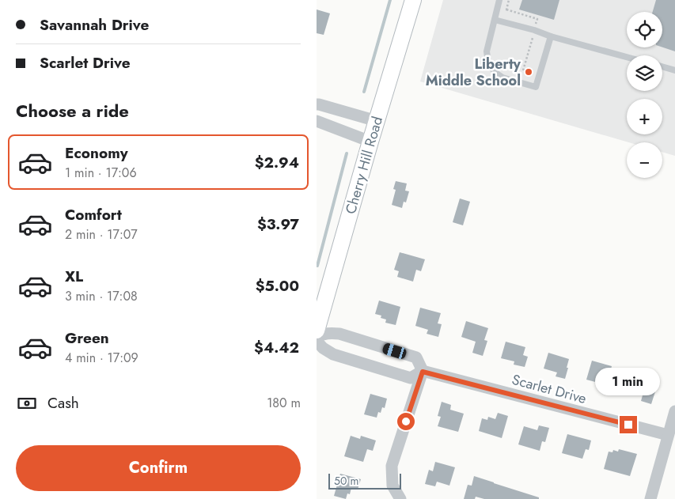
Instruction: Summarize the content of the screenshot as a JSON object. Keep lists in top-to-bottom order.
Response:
{
  "streets": {
    "main road": ["Cherry Hill Road"],
    "street": ["Scarlet Drive"]
  },
  "places": ["Liberty Middle School"],
  "scale_bar": "50 m",
  "page": {
    "banner": ["Savannah Drive", "Scarlet Drive"],
    "map_buttons": ["+", "−"],
    "heading": "Choose a ride",
    "list": [
      {
        "name": "Economy",
        "note": "1 min · 17:06",
        "value": "$2.94"
      },
      {
        "name": "Comfort",
        "note": "2 min · 17:07",
        "value": "$3.97"
      },
      {
        "name": "XL",
        "note": "3 min · 17:08",
        "value": "$5.00"
      },
      {
        "name": "Green",
        "note": "4 min · 17:09",
        "value": "$4.42"
      }
    ],
    "bubble": "1 min",
    "pay": ["Cash", "180 m"],
    "buttons": "Confirm",
    "scale": "50 m"
  }
}
